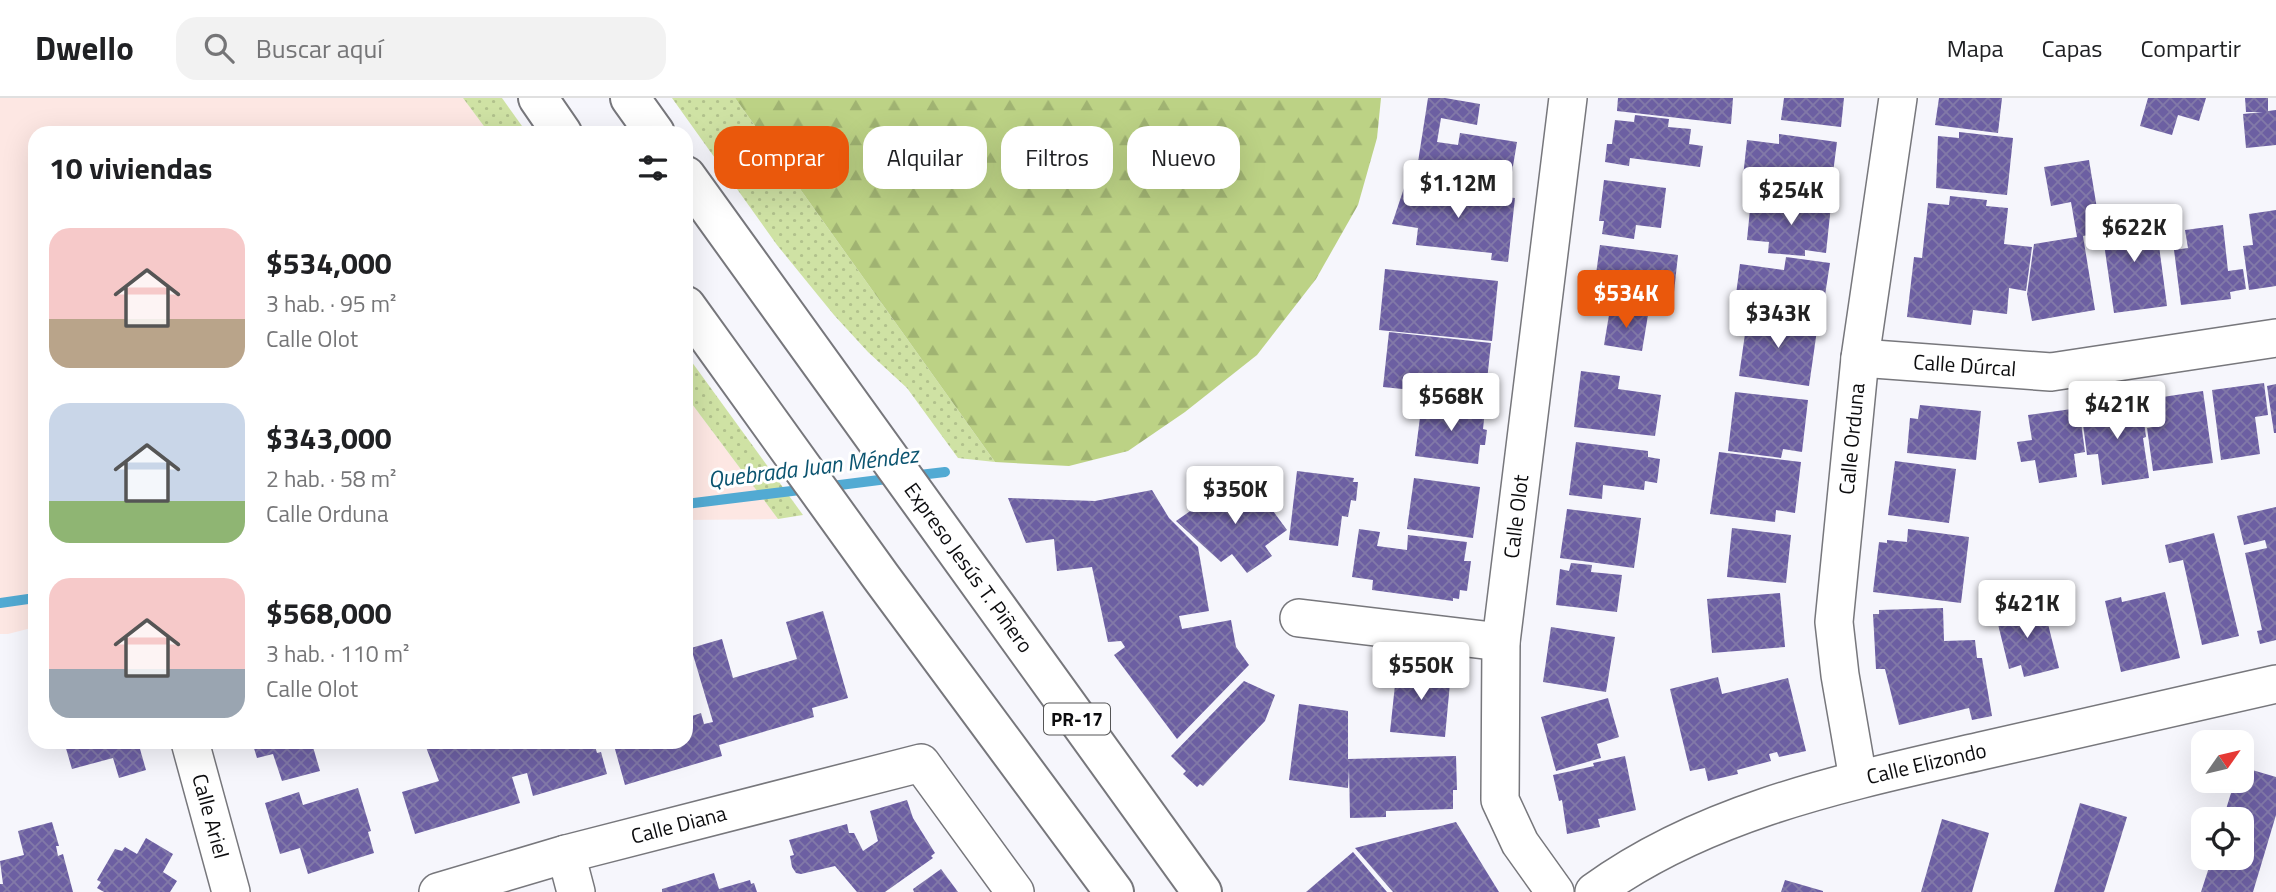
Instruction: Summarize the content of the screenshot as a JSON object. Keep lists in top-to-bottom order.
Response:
{
  "streets": {
    "highway": ["Expreso Jesús T. Piñero", "PR-17"],
    "street": [
      "Calle Dúrcal",
      "Calle Orduna",
      "Calle Olot",
      "Calle Elizondo",
      "Calle Ariel",
      "Calle Diana"
    ]
  },
  "crossings": [
    ["Calle Dúrcal", "Calle Orduna"],
    ["Calle Orduna", "Calle Elizondo"]
  ],
  "water": ["Quebrada Juan Méndez"],
  "north": "top right",
  "page": {
    "header": "Dwello",
    "search": "Buscar aquí",
    "nav": ["Mapa", "Capas", "Compartir"],
    "chip": [
      "Comprar",
      "Alquilar",
      "Filtros",
      "Nuevo"
    ],
    "heading": "10 viviendas",
    "price": [
      "$1.12M",
      "$254K",
      "$622K",
      "$534K",
      "$343K",
      "$568K",
      "$421K",
      "$350K",
      "$421K",
      "$550K"
    ],
    "list": [
      {
        "name": "$534,000",
        "note": "3 hab. · 95 m² · Calle Olot"
      },
      {
        "name": "$343,000",
        "note": "2 hab. · 58 m² · Calle Orduna"
      },
      {
        "name": "$568,000",
        "note": "3 hab. · 110 m² · Calle Olot"
      }
    ]
  }
}
